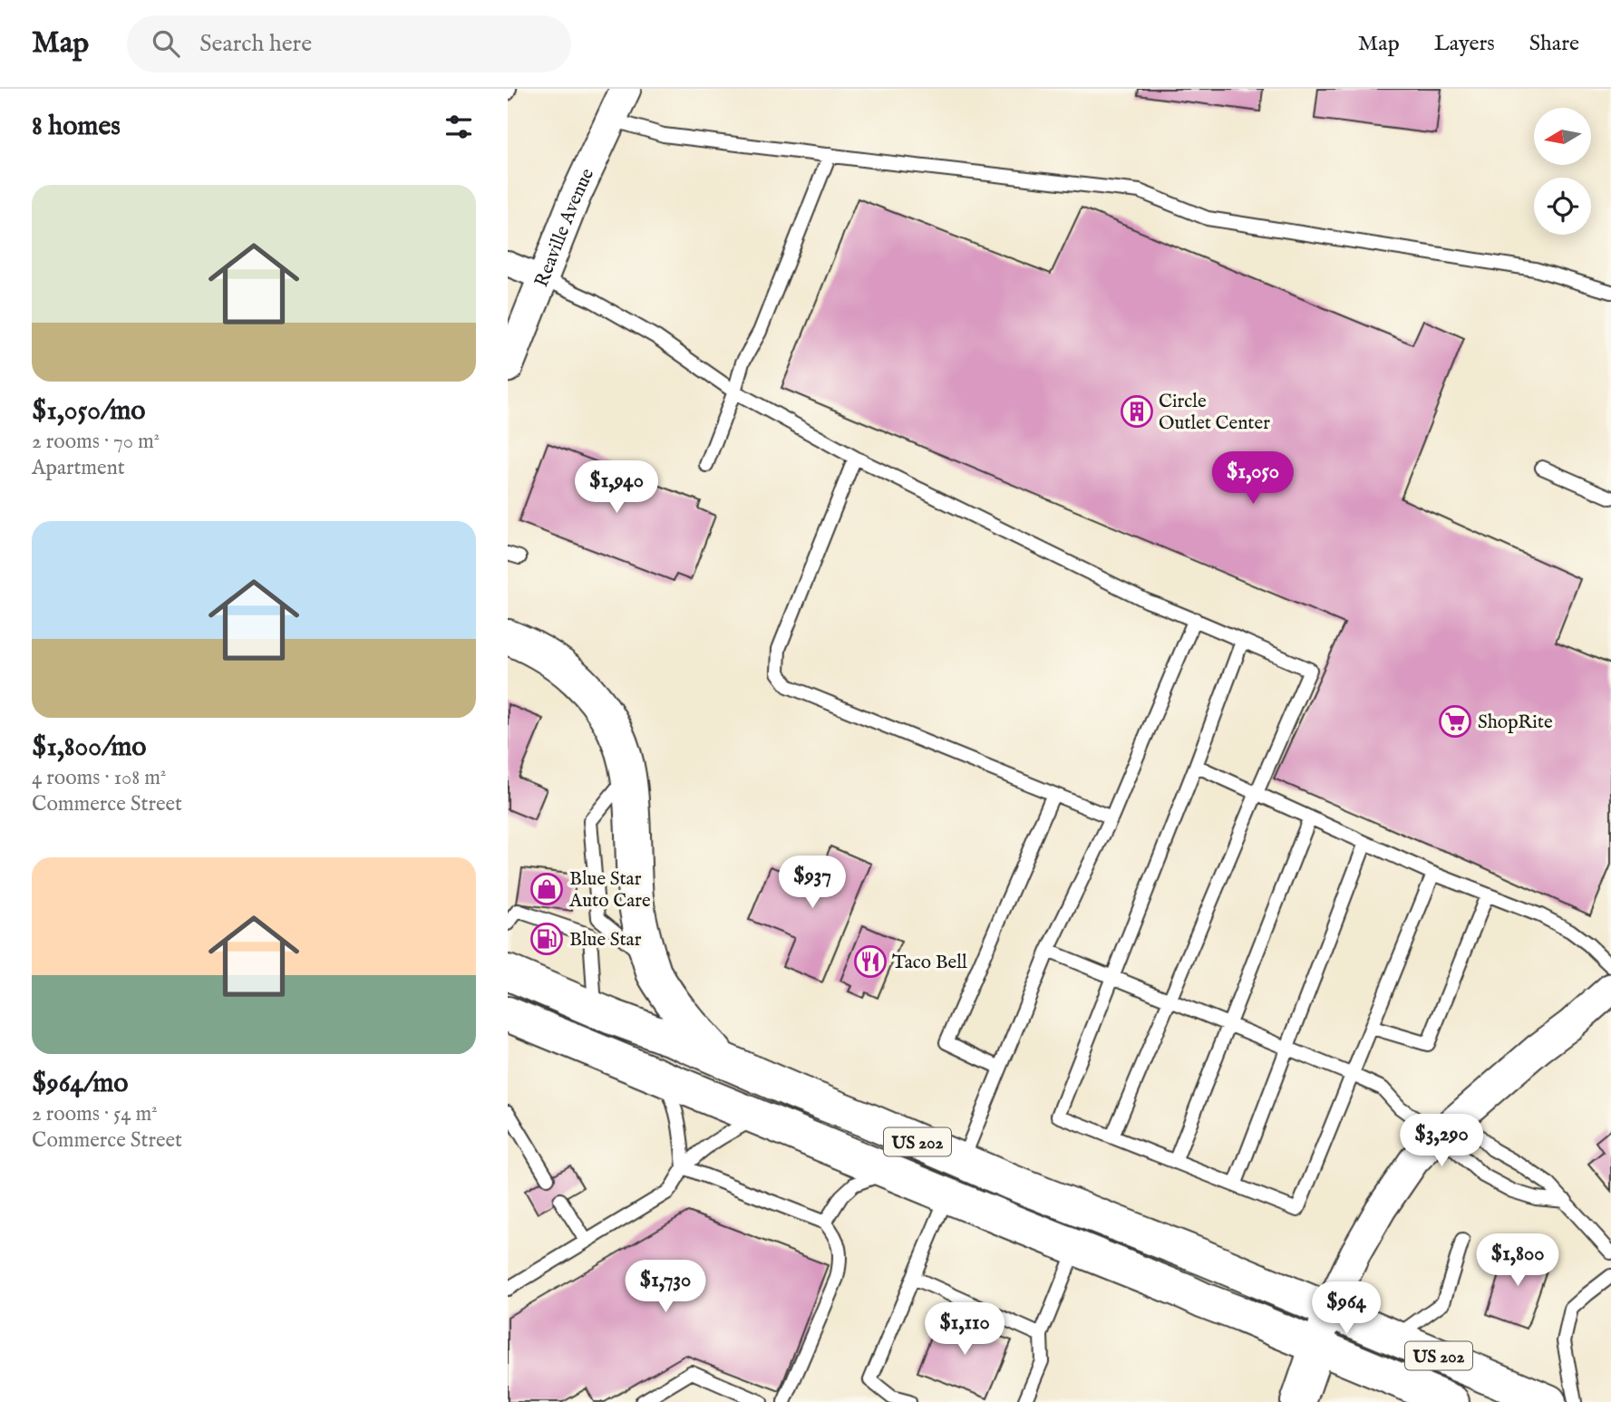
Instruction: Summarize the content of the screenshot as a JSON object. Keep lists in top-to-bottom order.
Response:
{
  "streets": {
    "highway": ["US 202"],
    "street": ["Reaville Avenue"]
  },
  "places": {
    "building": ["Circle Outlet Center"],
    "supermarket": ["ShopRite"],
    "shop": ["Blue Star Auto Care"],
    "fuel station": ["Blue Star"],
    "restaurant": ["Taco Bell"]
  },
  "north": "left",
  "page": {
    "header": "Map",
    "search": "Search here",
    "nav": ["Map", "Layers", "Share"],
    "heading": "8 homes",
    "list": [
      {
        "name": "$1,050/mo",
        "note": "2 rooms · 70 m² · Apartment"
      },
      {
        "name": "$1,800/mo",
        "note": "4 rooms · 108 m² · Commerce Street"
      },
      {
        "name": "$964/mo",
        "note": "2 rooms · 54 m² · Commerce Street"
      }
    ],
    "price": [
      "$1,050",
      "$1,940",
      "$937",
      "$3,290",
      "$1,800",
      "$1,730",
      "$964",
      "$1,110"
    ]
  }
}
